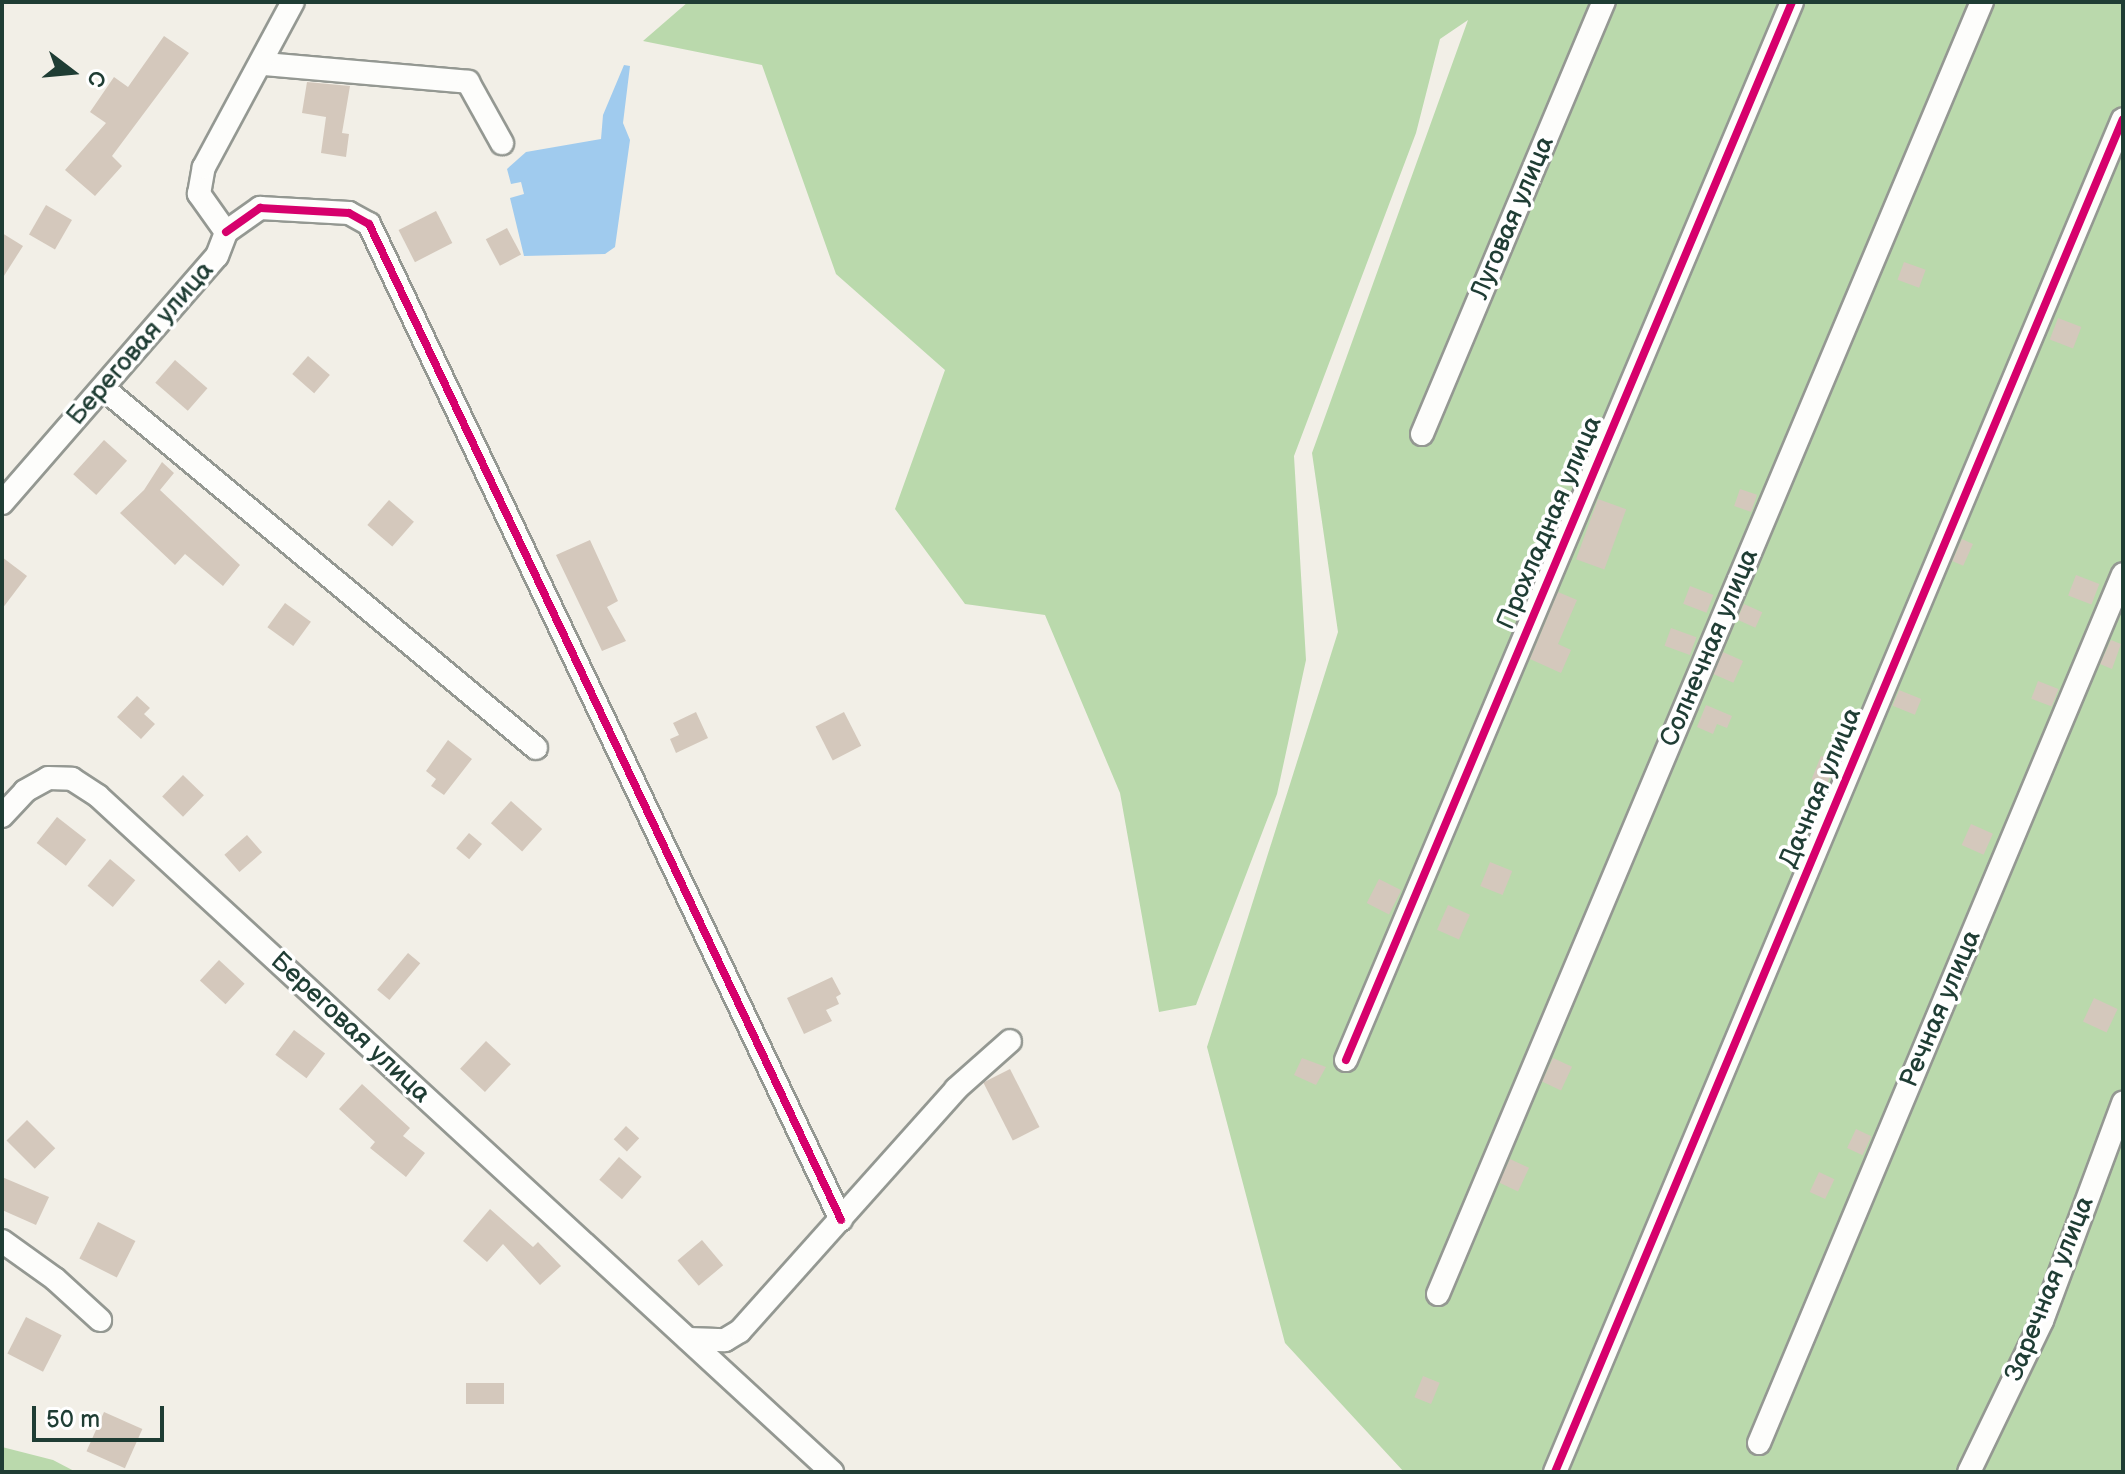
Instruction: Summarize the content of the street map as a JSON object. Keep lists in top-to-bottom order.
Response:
{
  "streets": {
    "street": [
      "Луговая улица",
      "Береговая улица",
      "Прохладная улица",
      "Солнечная улица",
      "Дачная улица",
      "Речная улица",
      "Заречная улица"
    ]
  },
  "scale_bar": "50 m",
  "north": "right"
}
